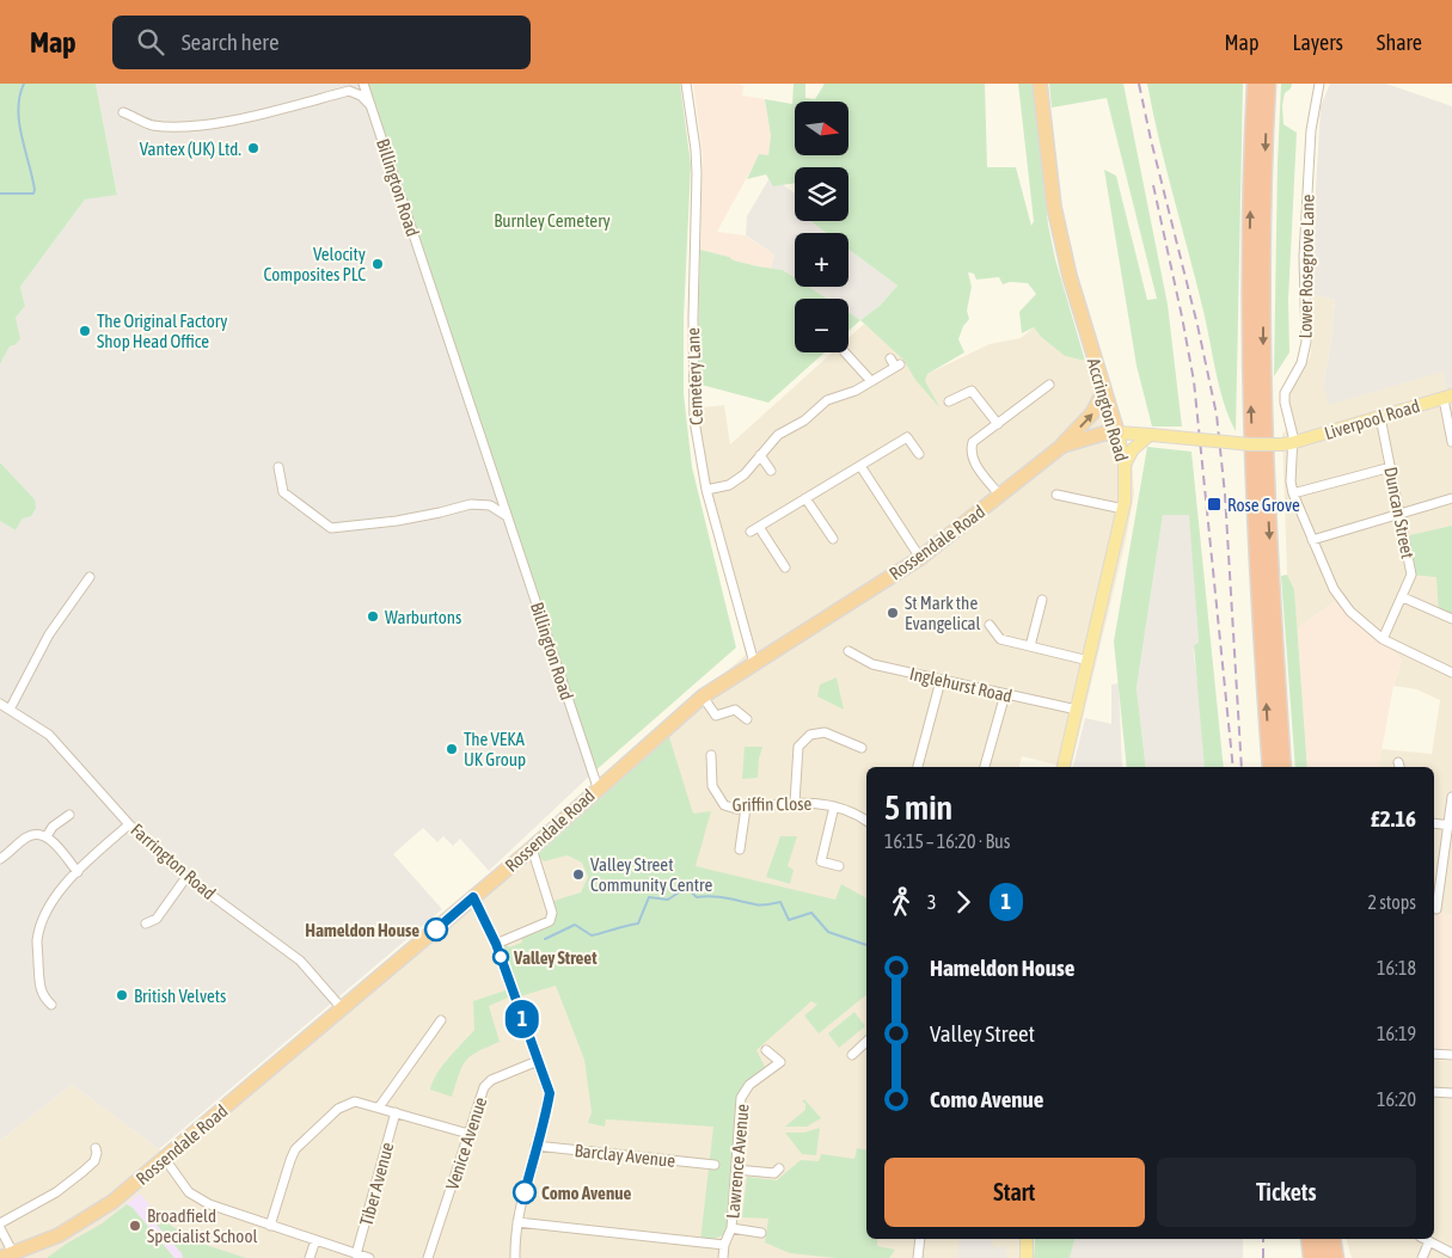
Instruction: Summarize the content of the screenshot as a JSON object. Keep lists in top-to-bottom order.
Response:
{
  "streets": {
    "highway": ["Accrington Road", "Rossendale Road"],
    "main road": ["Liverpool Road"],
    "street": [
      "Billington Road",
      "Lower Rosegrove Lane",
      "Cemetery Lane",
      "Duncan Street",
      "Inglehurst Road",
      "Griffin Close",
      "Farrington Road",
      "Venice Avenue",
      "Barclay Avenue",
      "Lawrence Avenue",
      "Tiber Avenue"
    ]
  },
  "crossings": [
    ["Billington Road", "Rossendale Road"],
    ["Lower Rosegrove Lane", "Liverpool Road"],
    ["Lower Rosegrove Lane", "Duncan Street"],
    ["Cemetery Lane", "Rossendale Road"],
    ["Accrington Road", "Liverpool Road"],
    ["Accrington Road", "Rossendale Road"],
    ["Accrington Road", "Inglehurst Road"],
    ["Liverpool Road", "Duncan Street"],
    ["Liverpool Road", "Rossendale Road"],
    ["Rossendale Road", "Farrington Road"]
  ],
  "parks": ["Burnley Cemetery"],
  "places": {
    "other": [
      "Vantex (UK) Ltd.",
      "Velocity Composites PLC",
      "The Original Factory Shop Head Office",
      "St Mark the Evangelical",
      "Warburtons",
      "The VEKA UK Group",
      "Valley Street Community Centre",
      "Hameldon House",
      "Valley Street",
      "British Velvets",
      "Como Avenue",
      "Broadfield Specialist School"
    ],
    "transit": ["Rose Grove"]
  },
  "lines": ["bus line 1"],
  "north": "right",
  "page": {
    "header": "Map",
    "search": "Search here",
    "nav": ["Map", "Layers", "Share"],
    "on_map": "1",
    "map_buttons": ["+", "−"],
    "heading": ["5 min", "16:15 – 16:20 · Bus", "£2.16"],
    "legs": ["3", "1", "2 stops"],
    "list": [
      {
        "name": "Hameldon House",
        "value": "16:18"
      },
      {
        "name": "Valley Street",
        "value": "16:19"
      },
      {
        "name": "Como Avenue",
        "value": "16:20"
      }
    ],
    "buttons": ["Start", "Tickets"]
  }
}
